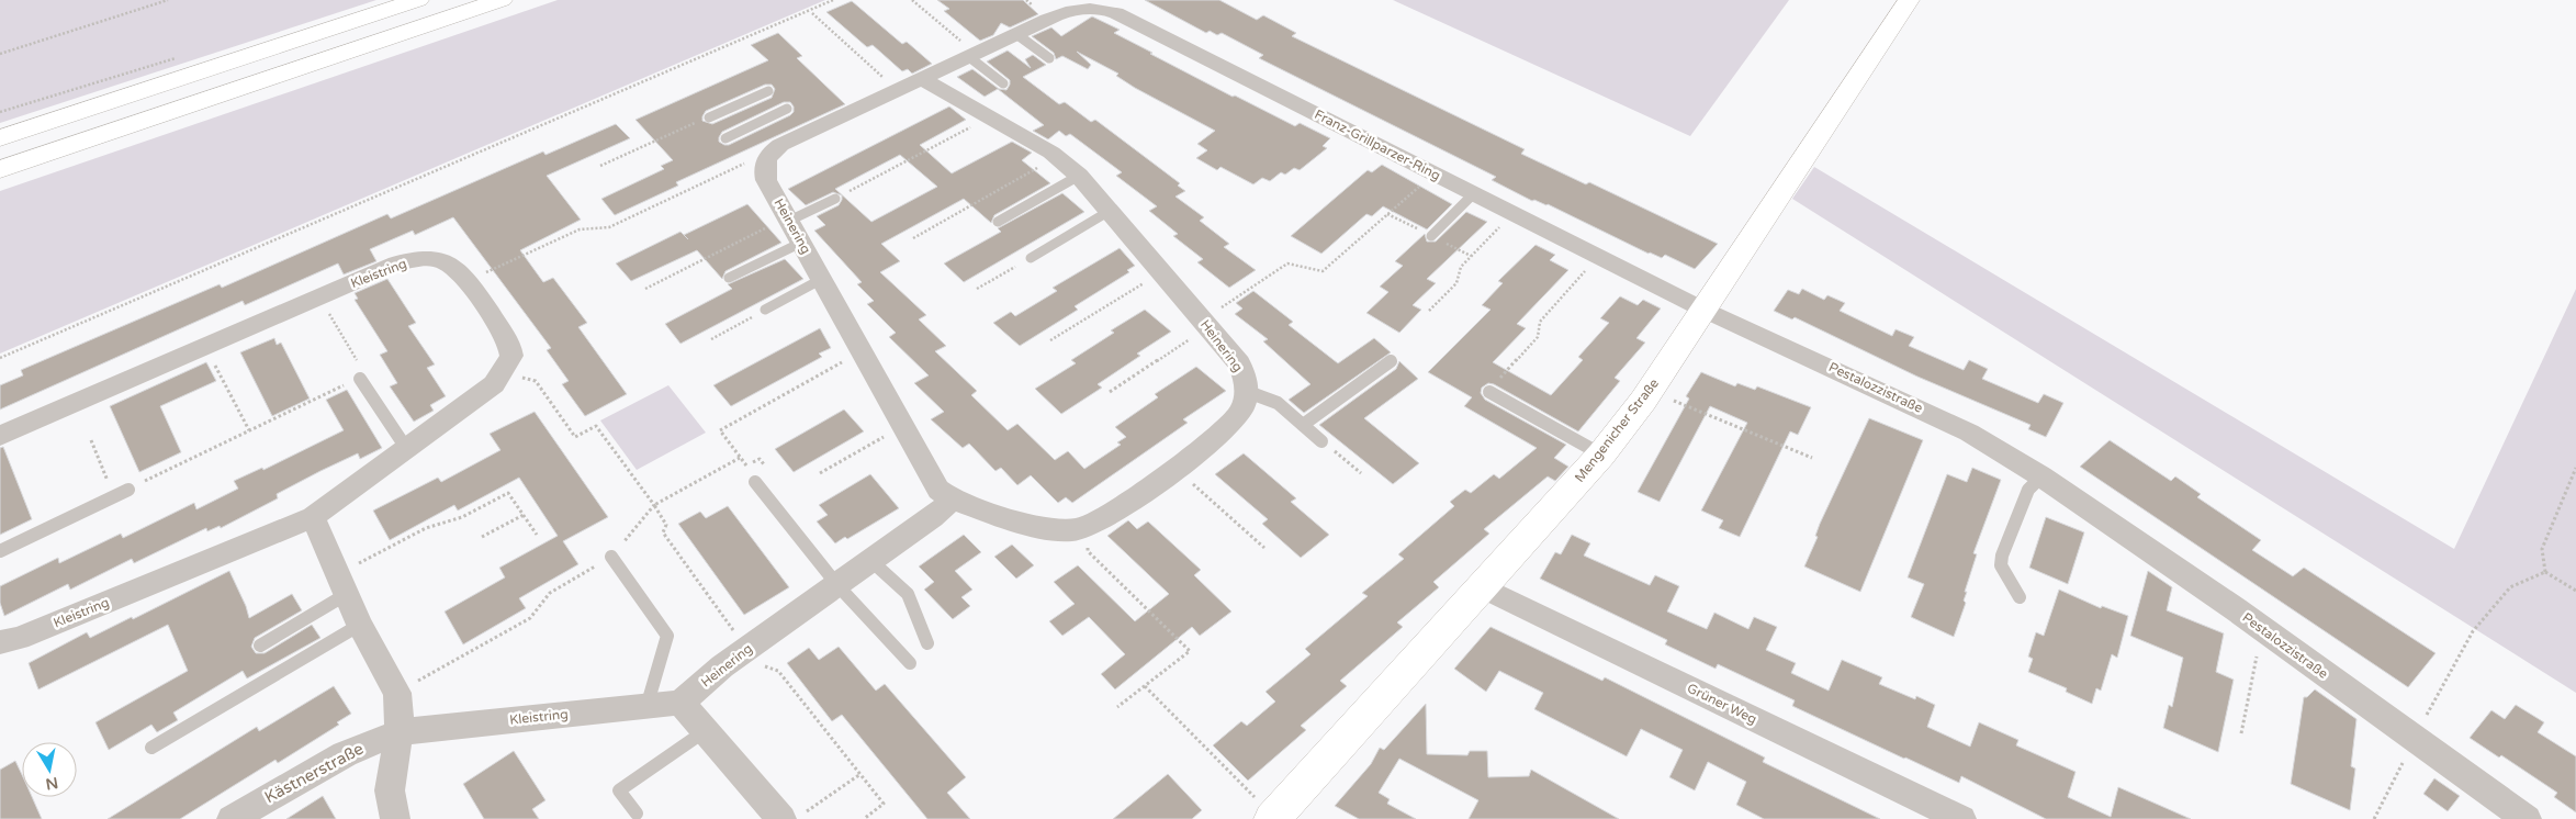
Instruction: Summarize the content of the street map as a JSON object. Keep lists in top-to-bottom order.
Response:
{
  "streets": {
    "main road": ["Mengenicher Straße"],
    "street": [
      "Franz-Grillparzer-Ring",
      "Heinering",
      "Kleistring",
      "Pestalozzistraße",
      "Grüner Weg",
      "Kästnerstraße"
    ]
  },
  "crossings": [
    ["Franz-Grillparzer-Ring", "Pestalozzistraße"],
    ["Franz-Grillparzer-Ring", "Mengenicher Straße"],
    ["Heinering", "Kleistring"],
    ["Kleistring", "Kästnerstraße"],
    ["Pestalozzistraße", "Mengenicher Straße"],
    ["Mengenicher Straße", "Grüner Weg"]
  ],
  "north": "bottom"
}
